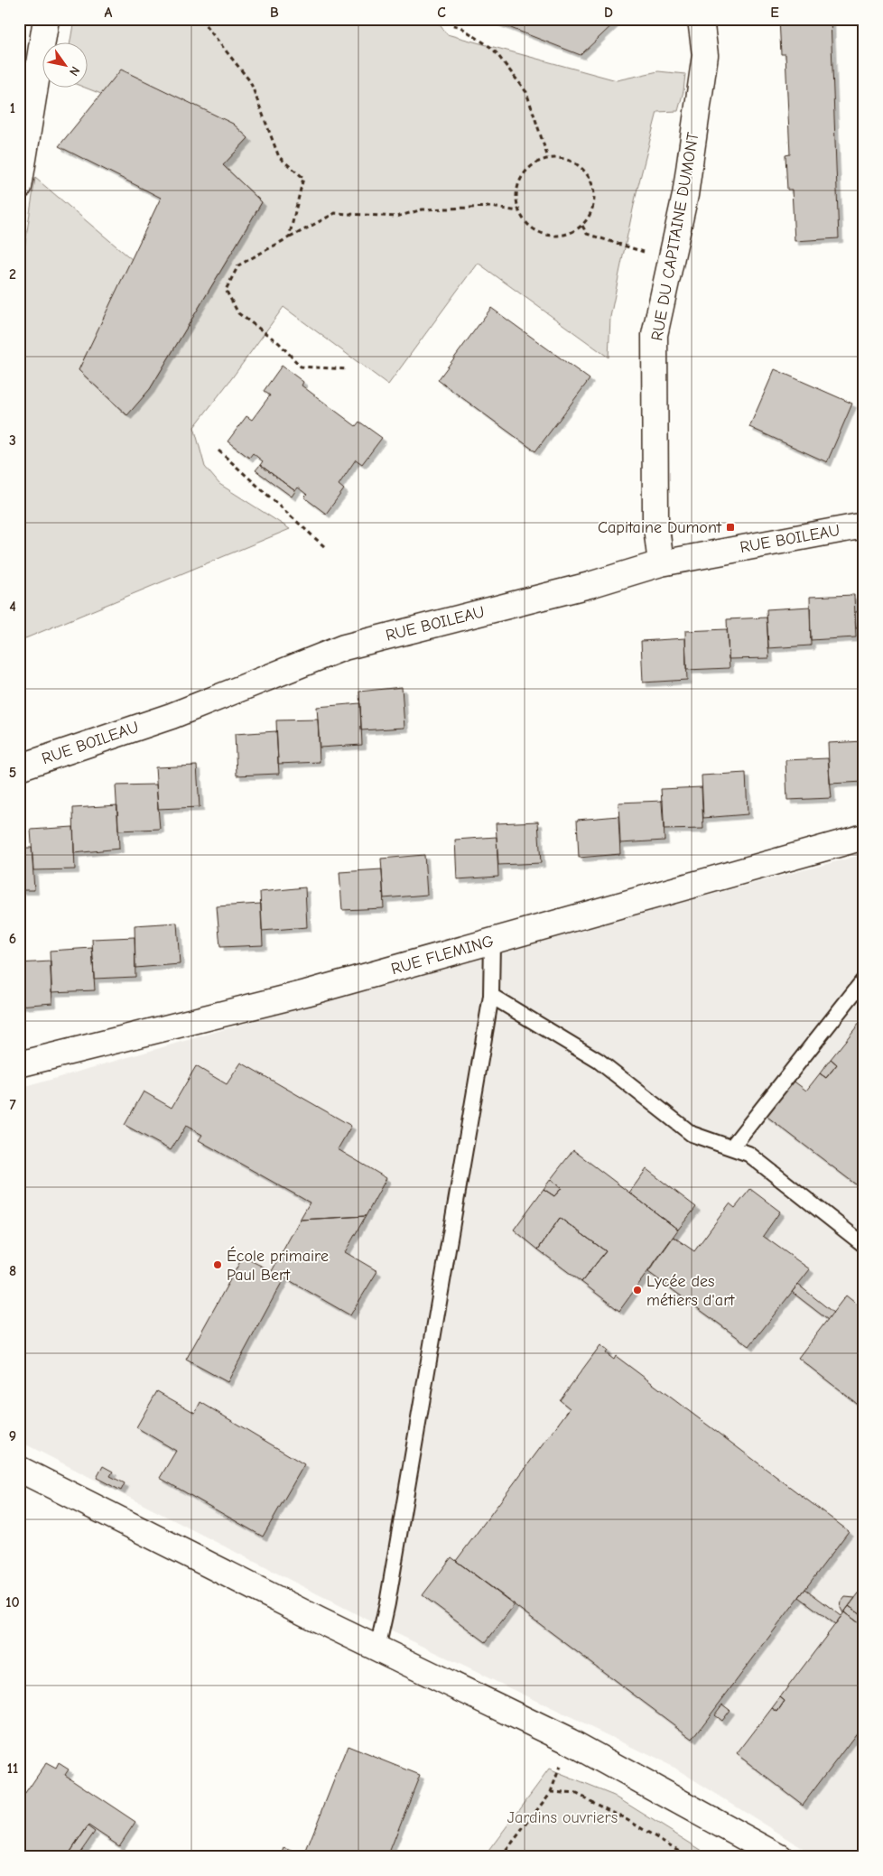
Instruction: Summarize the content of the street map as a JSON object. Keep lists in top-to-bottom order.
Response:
{
  "streets": {
    "street": ["RUE DU CAPITAINE DUMONT", "RUE BOILEAU", "RUE FLEMING"]
  },
  "crossings": [
    ["RUE DU CAPITAINE DUMONT", "RUE BOILEAU"]
  ],
  "parks": ["Jardins ouvriers"],
  "places": {
    "transit": ["Capitaine Dumont"],
    "other": ["École primaire Paul Bert", "Lycée des métiers d'art"]
  },
  "north": "bottom right",
  "grid": {
    "columns": [
      "A",
      "B",
      "C",
      "D",
      "E"
    ],
    "rows": [
      "1",
      "2",
      "3",
      "4",
      "5",
      "6",
      "7",
      "8",
      "9",
      "10",
      "11"
    ]
  }
}
